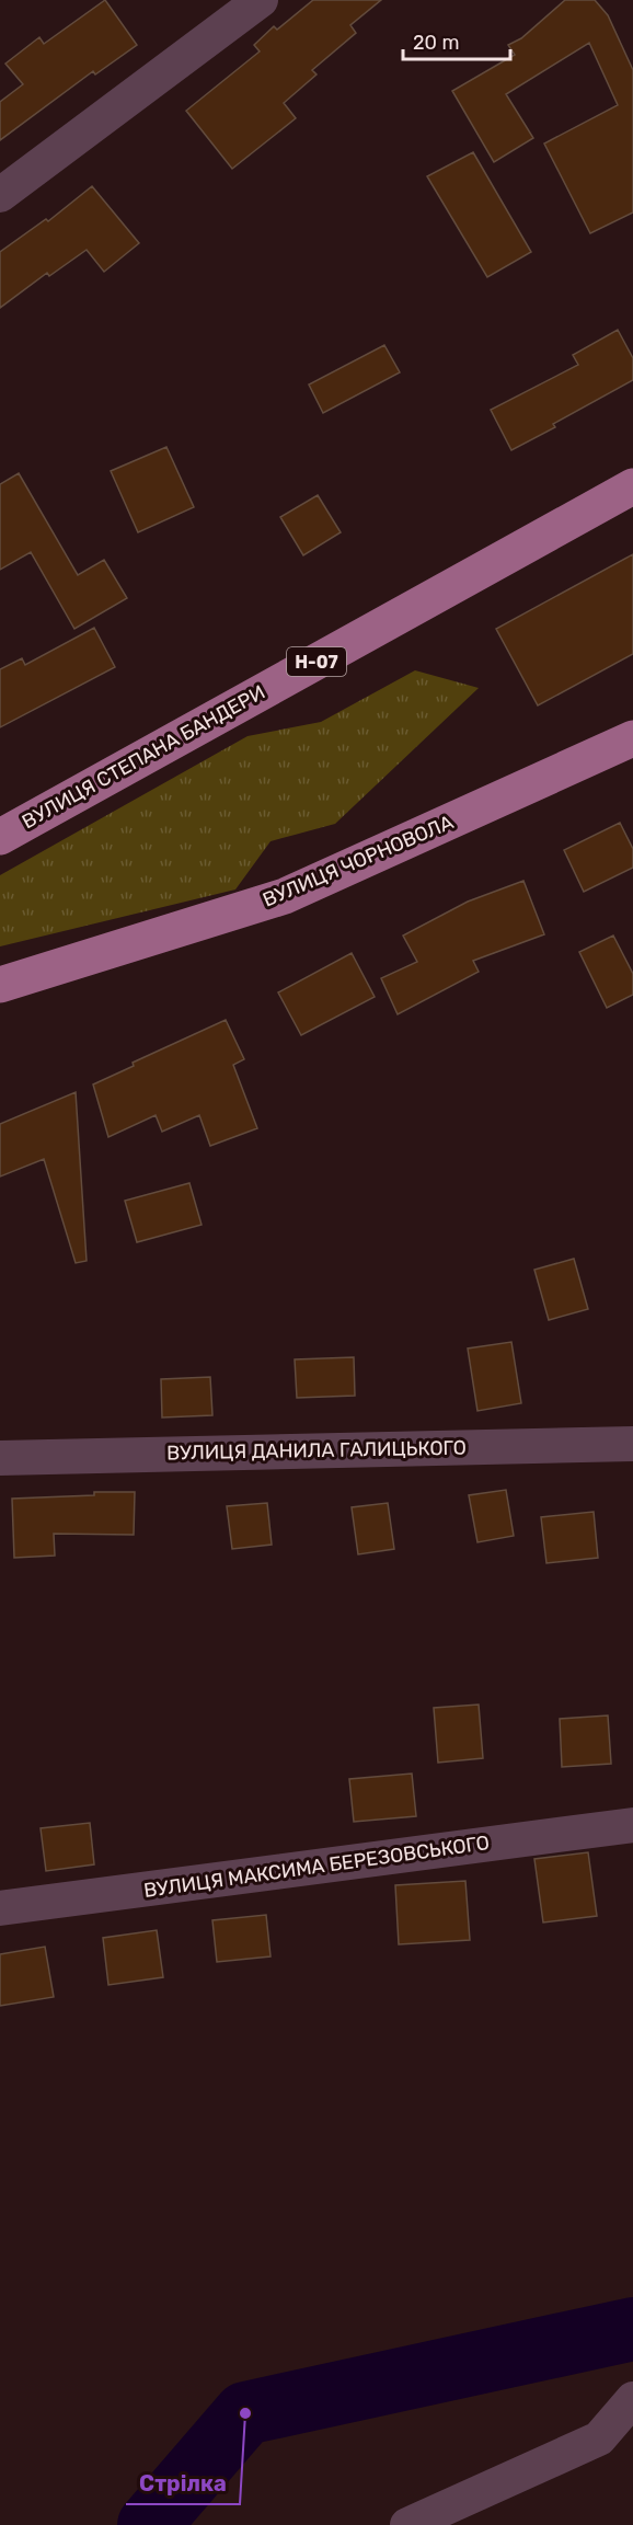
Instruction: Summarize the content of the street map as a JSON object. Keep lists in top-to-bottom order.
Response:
{
  "streets": {
    "main road": ["Н-07", "ВУЛИЦЯ СТЕПАНА БАНДЕРИ", "ВУЛИЦЯ ЧОРНОВОЛА"],
    "street": ["ВУЛИЦЯ ДАНИЛА ГАЛИЦЬКОГО", "ВУЛИЦЯ МАКСИМА БЕРЕЗОВСЬКОГО"]
  },
  "places": ["Стрілка"],
  "scale_bar": "20 m"
}
